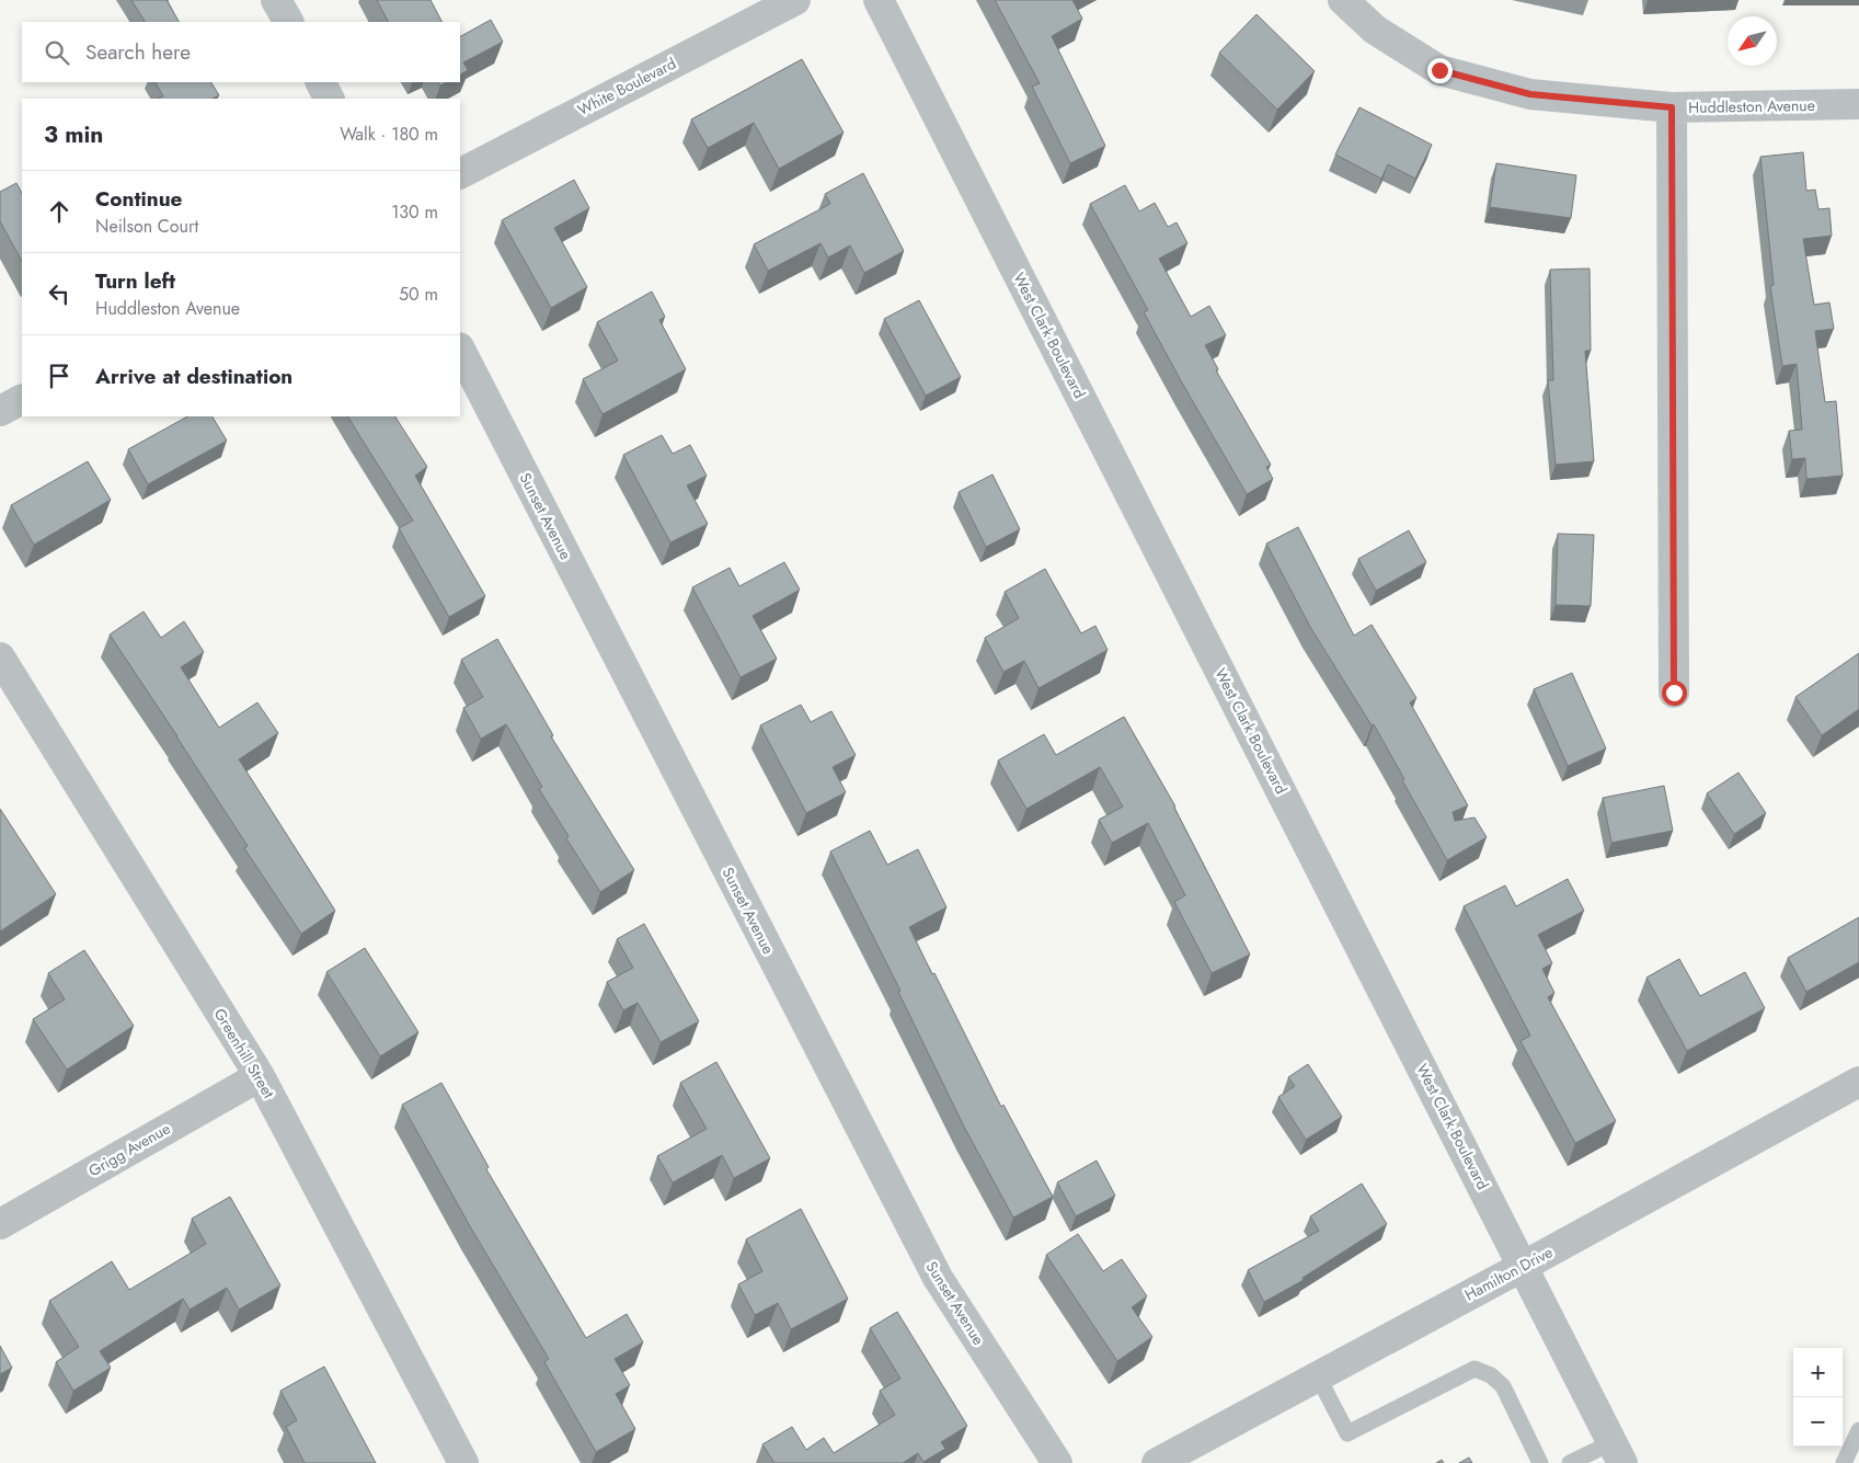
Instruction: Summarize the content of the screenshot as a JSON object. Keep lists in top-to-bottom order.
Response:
{
  "streets": {
    "street": [
      "White Boulevard",
      "Huddleston Avenue",
      "West Clark Boulevard",
      "Sunset Avenue",
      "Greenhill Street",
      "Grigg Avenue",
      "Hamilton Drive"
    ]
  },
  "crossings": [
    ["West Clark Boulevard", "Hamilton Drive"],
    ["Greenhill Street", "Grigg Avenue"]
  ],
  "north": "bottom left",
  "page": {
    "search": "Search here",
    "heading": ["3 min", "Walk · 180 m"],
    "list": [
      ["Continue", "Neilson Court", "130 m"],
      ["Turn left", "Huddleston Avenue", "50 m"],
      "Arrive at destination"
    ],
    "map_buttons": ["+", "−"]
  }
}
